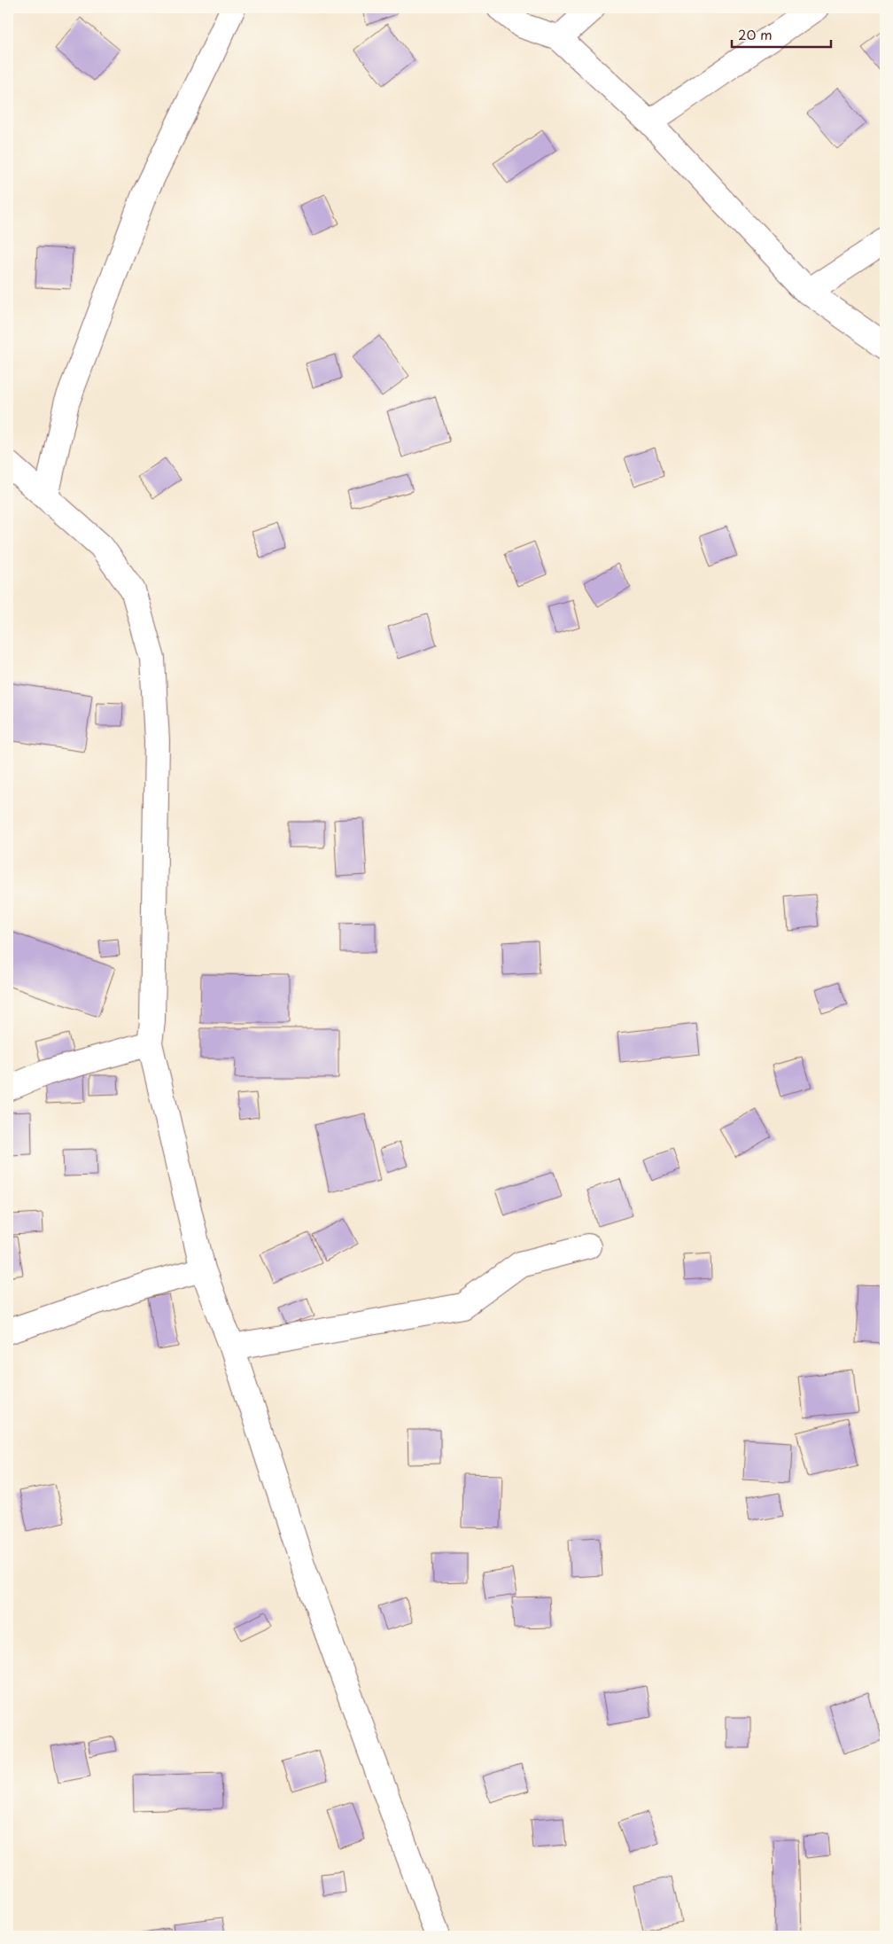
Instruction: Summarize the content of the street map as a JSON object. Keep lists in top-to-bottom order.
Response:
{
  "scale_bar": "20 m"
}
